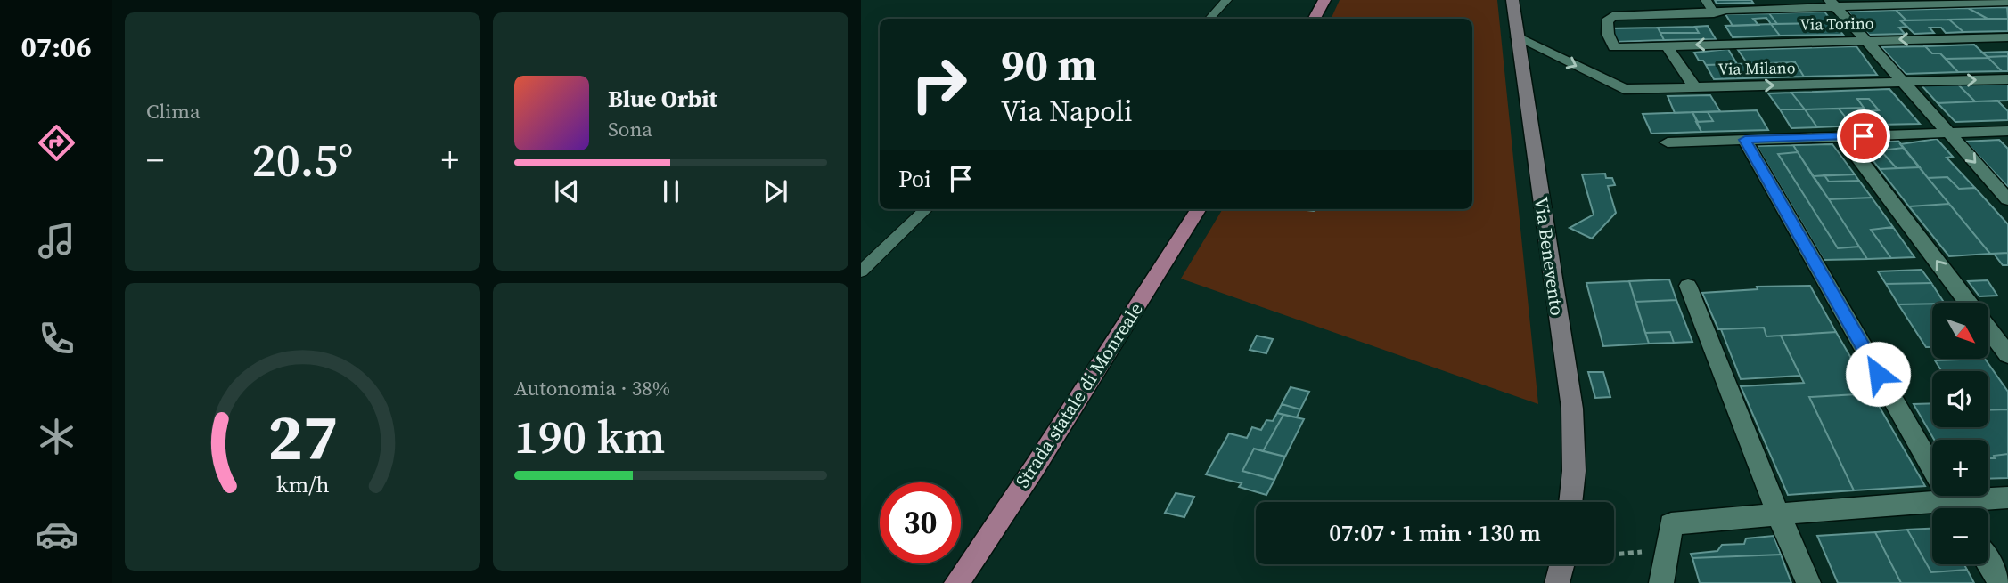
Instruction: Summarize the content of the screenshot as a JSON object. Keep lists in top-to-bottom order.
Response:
{
  "streets": {
    "main road": ["Via Benevento", "Strada statale di Monreale"],
    "street": ["Via Torino", "Via Milano"]
  },
  "crossings": [
    ["Via Milano", "Via Benevento"]
  ],
  "north": "bottom right",
  "page": {
    "tabs": "07:06",
    "tile": [
      "Clima",
      ["Autonomia · 38%", "190 km"]
    ],
    "turn": ["90 m", "Via Napoli"],
    "song": ["Blue Orbit", "Sona"],
    "heat": ["−", "20.5°", "+"],
    "then": "Poi",
    "map_buttons": ["+", "−"],
    "limit": "30",
    "trip": "07:07 · 1 min · 130 m",
    "gauge": ["27", "km/h"]
  }
}
